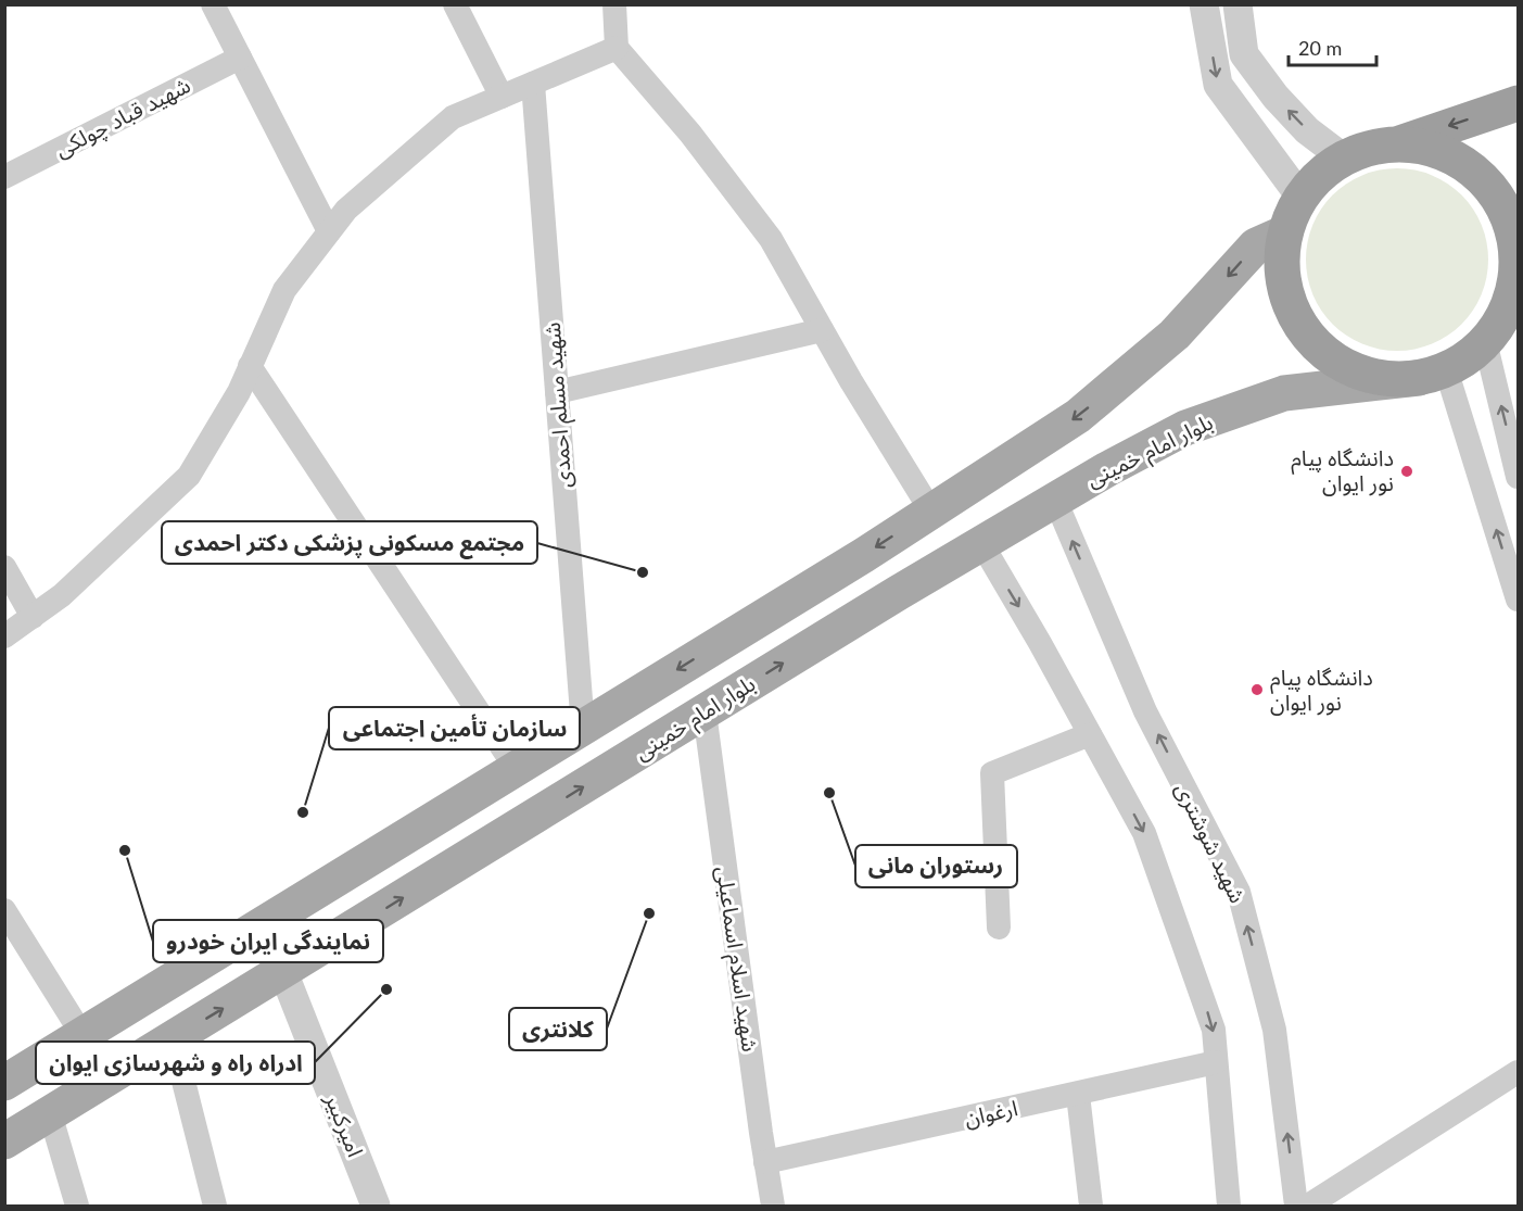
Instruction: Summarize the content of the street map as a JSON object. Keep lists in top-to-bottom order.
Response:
{
  "streets": {
    "main road": ["بلوار امام خمینی"],
    "street": [
      "شهید قباد چولکی",
      "شهید مسلم احمدی",
      "شهید شوشتری",
      "شهید اسلام اسماعیلی",
      "ارغوان",
      "امیرکبیر"
    ]
  },
  "crossings": [
    ["بلوار امام خمینی", "شهید شوشتری"],
    ["بلوار امام خمینی", "شهید اسلام اسماعیلی"],
    ["بلوار امام خمینی", "امیرکبیر"],
    ["شهید اسلام اسماعیلی", "ارغوان"]
  ],
  "places": [
    "دانشگاه پیام‌ نور ایوان",
    "مجتمع مسکونی پزشکی دکتر احمدی",
    "دانشگاه پیام نور ایوان",
    "رستوران مانی",
    "سازمان تأمین اجتماعی",
    "نمایندگی ایران خودرو",
    "کلانتری",
    "ادراه راه و شهرسازی ایوان"
  ],
  "scale_bar": "20 m"
}
